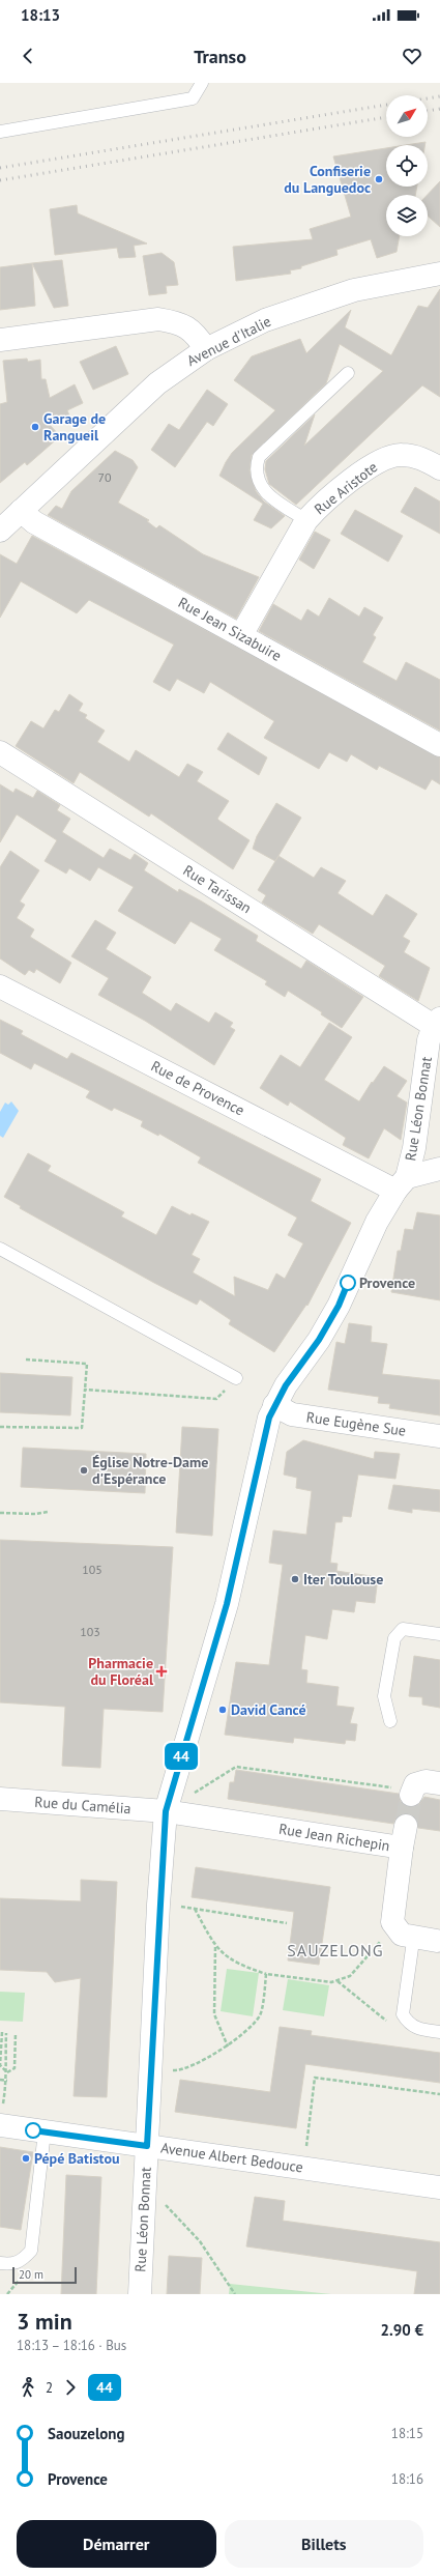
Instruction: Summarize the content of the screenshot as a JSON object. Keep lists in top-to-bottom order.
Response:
{
  "streets": {
    "street": [
      "Avenue d'Italie",
      "Rue Aristote",
      "Rue Jean Sizabuire",
      "Rue Tarissan",
      "Rue de Provence",
      "Rue Léon Bonnat",
      "Rue Eugène Sue",
      "Rue du Camélia",
      "Rue Jean Richepin",
      "Avenue Albert Bedouce"
    ]
  },
  "crossings": [
    ["Avenue d'Italie", "Rue Jean Sizabuire"],
    ["Rue Aristote", "Rue Jean Sizabuire"],
    ["Rue Tarissan", "Rue Léon Bonnat"],
    ["Rue de Provence", "Rue Léon Bonnat"],
    ["Rue Léon Bonnat", "Rue Eugène Sue"],
    ["Rue Léon Bonnat", "Rue du Camélia"],
    ["Rue Léon Bonnat", "Rue Jean Richepin"],
    ["Rue Léon Bonnat", "Avenue Albert Bedouce"],
    ["Rue du Camélia", "Rue Jean Richepin"]
  ],
  "districts": ["SAUZELONG"],
  "places": {
    "other": [
      "Confiserie du Languedoc",
      "Garage de Rangueil",
      "Provence",
      "Église Notre-Dame d'Espérance",
      "Iter Toulouse",
      "David Cancé",
      "Pépé Batistou"
    ],
    "health": ["Pharmacie du Floréal"]
  },
  "lines": ["bus line 44"],
  "house_numbers": ["70", "105", "103"],
  "scale_bar": "20 m",
  "north": "top right",
  "page": {
    "status": "18:13",
    "header": "Transo",
    "on_map": "44",
    "scale": "20 m",
    "heading": ["3 min", "18:13 – 18:16 · Bus", "2.90 €"],
    "legs": ["2", "44"],
    "list": [
      {
        "name": "Saouzelong",
        "value": "18:15"
      },
      {
        "name": "Provence",
        "value": "18:16"
      }
    ],
    "buttons": ["Démarrer", "Billets"]
  }
}
